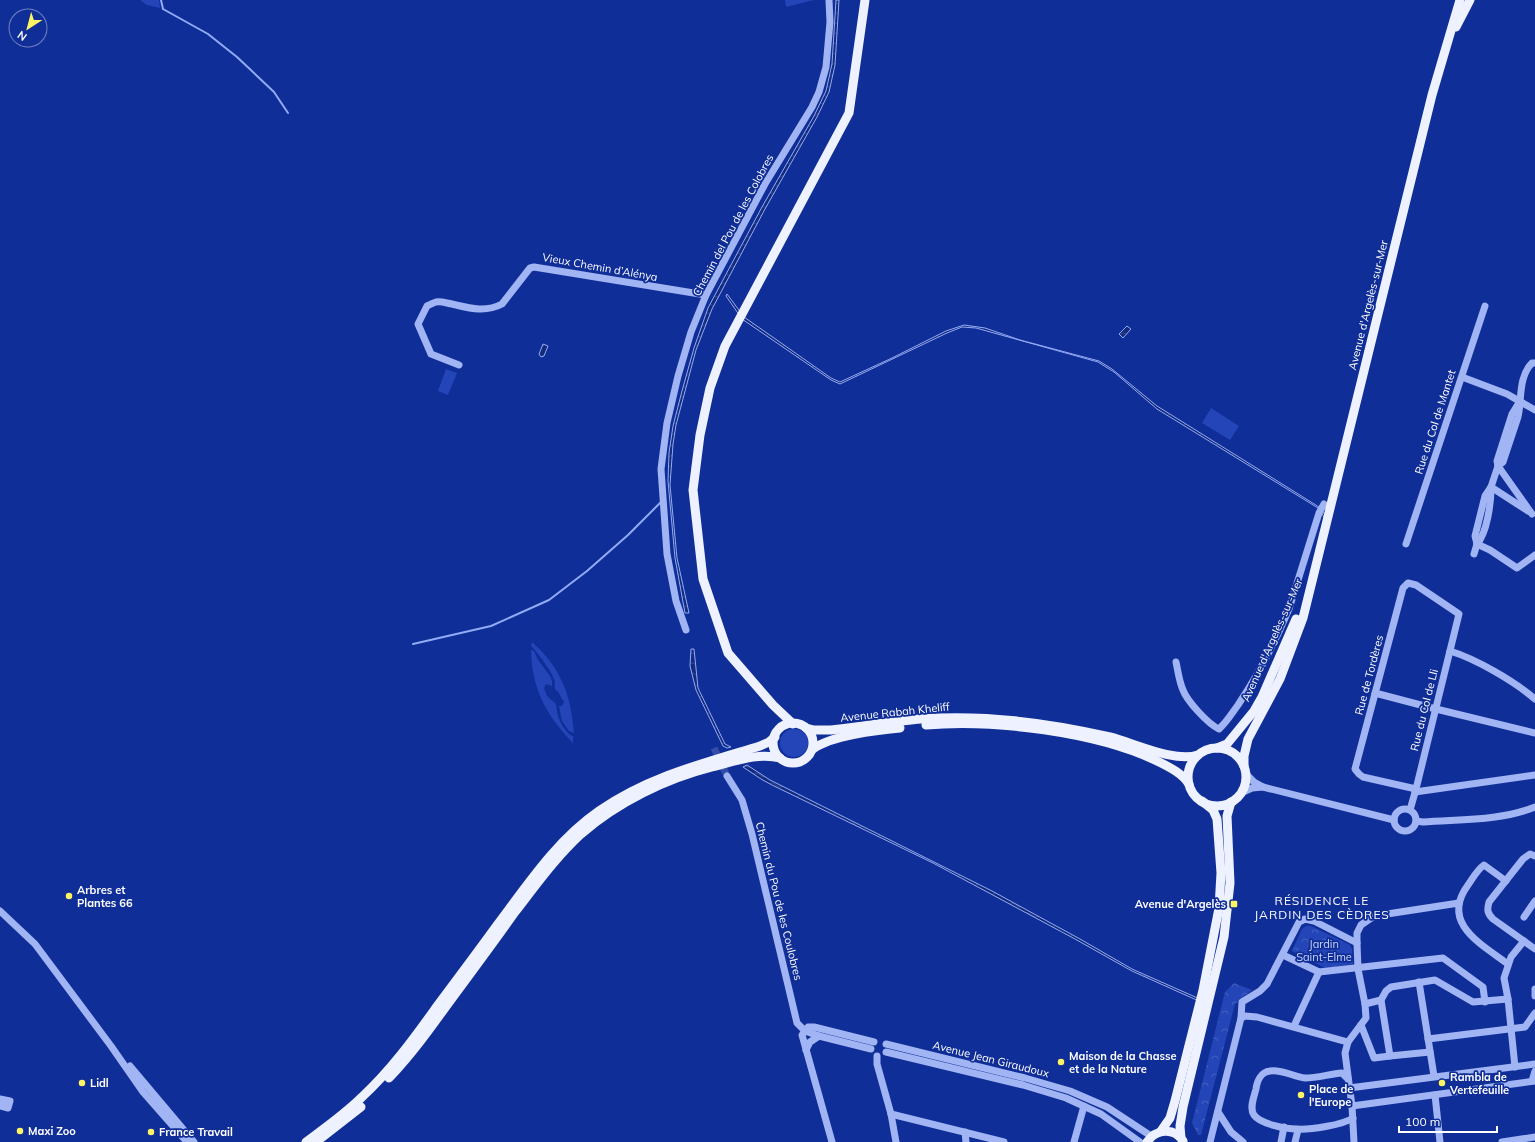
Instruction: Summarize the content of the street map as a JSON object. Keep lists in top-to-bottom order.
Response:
{
  "streets": {
    "main road": ["Avenue d'Argelès-sur-Mer", "Avenue Rabah Kheliff"],
    "street": [
      "Chemin del Pou de les Colobres",
      "Vieux Chemin d’Alénya",
      "Rue du Col de Mantet",
      "Rue de Tordères",
      "Rue du Col de Lli",
      "Chemin du Pou de les Coulobres",
      "Avenue Jean Giraudoux"
    ]
  },
  "crossings": [
    ["Chemin del Pou de les Colobres", "Vieux Chemin d’Alénya"],
    ["Avenue d'Argelès-sur-Mer", "Avenue Rabah Kheliff"],
    ["Rue de Tordères", "Rue du Col de Lli"]
  ],
  "districts": ["RÉSIDENCE LE JARDIN DES CÈDRES"],
  "parks": ["Jardin Saint-Elme"],
  "places": {
    "other": [
      "Arbres et Plantes 66",
      "Maison de la Chasse et de la Nature",
      "Lidl",
      "Rambla de Vertefeuille",
      "Place de l'Europe",
      "Maxi Zoo",
      "France Travail"
    ],
    "transit": ["Avenue d'Argelès"]
  },
  "scale_bar": "100 m",
  "north": "bottom left"
}
